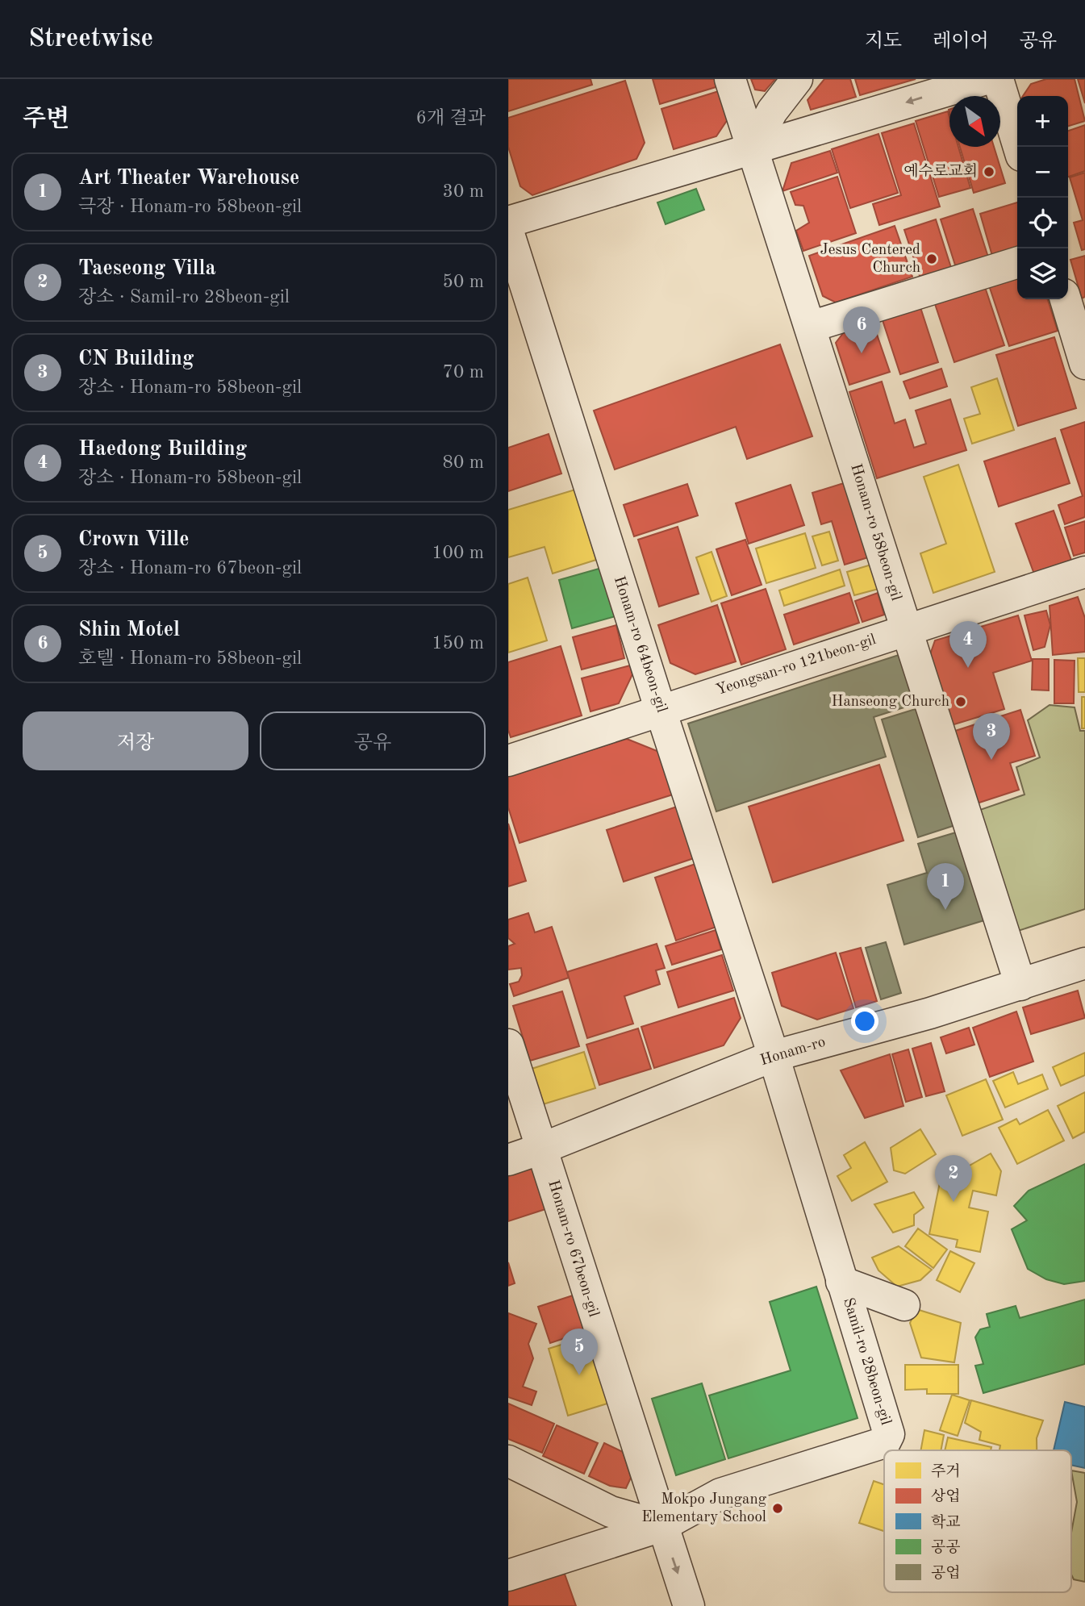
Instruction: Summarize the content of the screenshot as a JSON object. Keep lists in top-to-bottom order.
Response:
{
  "streets": {
    "street": [
      "Honam-ro 58beon-gil",
      "Honam-ro 64beon-gil",
      "Yeongsan-ro 121beon-gil",
      "Honam-ro",
      "Honam-ro 67beon-gil",
      "Samil-ro 28beon-gil"
    ]
  },
  "crossings": [
    ["Honam-ro 58beon-gil", "Yeongsan-ro 121beon-gil"],
    ["Honam-ro 58beon-gil", "Honam-ro"],
    ["Honam-ro 64beon-gil", "Yeongsan-ro 121beon-gil"],
    ["Honam-ro 64beon-gil", "Honam-ro"],
    ["Honam-ro 64beon-gil", "Samil-ro 28beon-gil"],
    ["Honam-ro", "Honam-ro 67beon-gil"],
    ["Honam-ro 67beon-gil", "Samil-ro 28beon-gil"]
  ],
  "places": [
    "예수로교회",
    "Jesus Centered Church",
    "Hanseong Church",
    "Mokpo Jungang Elementary School"
  ],
  "legend": [
    "주거",
    "상업",
    "학교",
    "공공",
    "공업"
  ],
  "north": "bottom right",
  "page": {
    "header": "Streetwise",
    "nav": ["지도", "레이어", "공유"],
    "heading": ["주변", "6개 결과"],
    "map_buttons": ["+", "−"],
    "list": [
      {
        "mark": "1",
        "name": "Art Theater Warehouse",
        "note": "극장 · Honam-ro 58beon-gil",
        "value": "30 m"
      },
      {
        "mark": "2",
        "name": "Taeseong Villa",
        "note": "장소 · Samil-ro 28beon-gil",
        "value": "50 m"
      },
      {
        "mark": "3",
        "name": "CN Building",
        "note": "장소 · Honam-ro 58beon-gil",
        "value": "70 m"
      },
      {
        "mark": "4",
        "name": "Haedong Building",
        "note": "장소 · Honam-ro 58beon-gil",
        "value": "80 m"
      },
      {
        "mark": "5",
        "name": "Crown Ville",
        "note": "장소 · Honam-ro 67beon-gil",
        "value": "100 m"
      },
      {
        "mark": "6",
        "name": "Shin Motel",
        "note": "호텔 · Honam-ro 58beon-gil",
        "value": "150 m"
      }
    ],
    "pins": [
      "6",
      "4",
      "3",
      "1",
      "2",
      "5"
    ],
    "buttons": ["저장", "공유"]
  }
}
